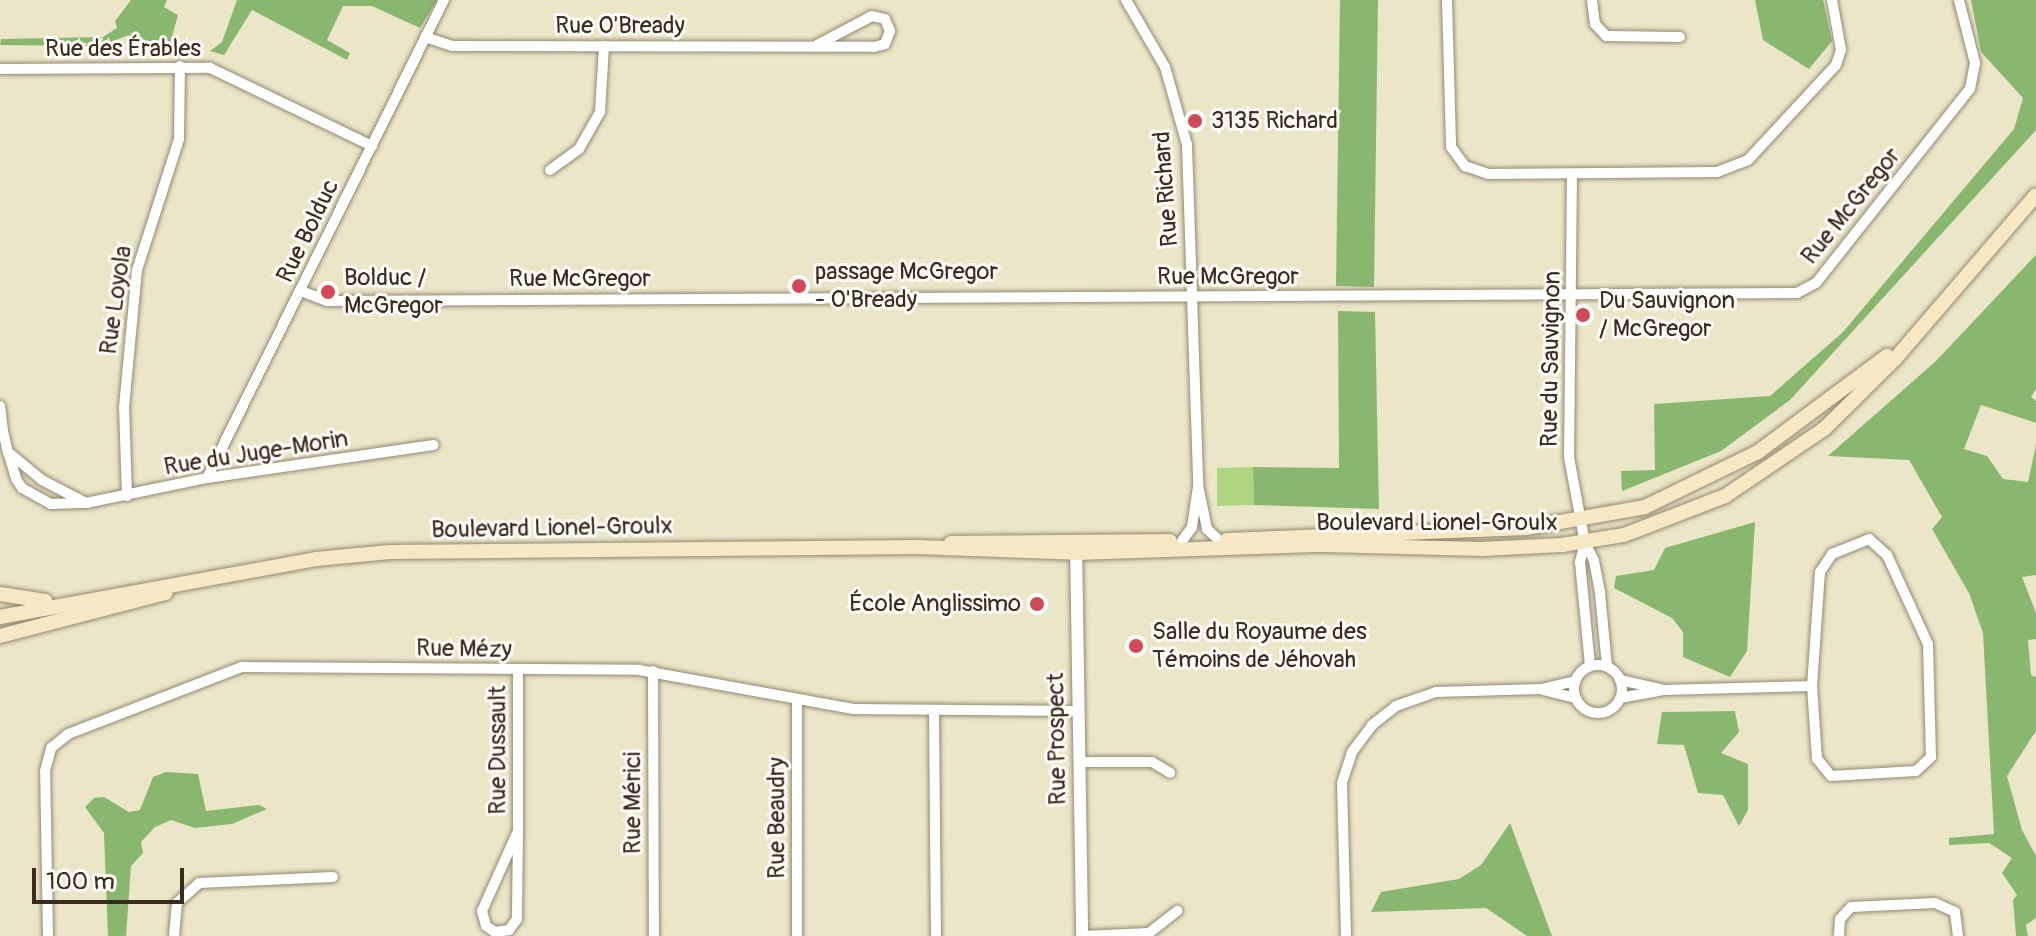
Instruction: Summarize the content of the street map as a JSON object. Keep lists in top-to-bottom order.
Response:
{
  "streets": {
    "main road": ["Boulevard Lionel-Groulx"],
    "street": [
      "Rue O'Bready",
      "Rue des Érables",
      "Rue Richard",
      "Rue McGregor",
      "Rue Bolduc",
      "Rue Loyola",
      "Rue du Sauvignon",
      "Rue du Juge-Morin",
      "Rue Mézy",
      "Rue Prospect",
      "Rue Dussault",
      "Rue Mérici",
      "Rue Beaudry"
    ]
  },
  "crossings": [
    ["Rue O'Bready", "Rue Bolduc"],
    ["Rue des Érables", "Rue Bolduc"],
    ["Rue des Érables", "Rue Loyola"],
    ["Rue Richard", "Rue McGregor"],
    ["Rue Richard", "Boulevard Lionel-Groulx"],
    ["Rue McGregor", "Rue Bolduc"],
    ["Rue McGregor", "Rue du Sauvignon"],
    ["Rue Bolduc", "Rue du Juge-Morin"],
    ["Rue Loyola", "Rue du Juge-Morin"],
    ["Rue du Sauvignon", "Boulevard Lionel-Groulx"],
    ["Boulevard Lionel-Groulx", "Rue Prospect"],
    ["Rue Mézy", "Rue Prospect"],
    ["Rue Mézy", "Rue Dussault"],
    ["Rue Mézy", "Rue Mérici"],
    ["Rue Mézy", "Rue Beaudry"]
  ],
  "places": [
    "3135 Richard",
    "passage McGregor - O'Bready",
    "Bolduc / McGregor",
    "Du Sauvignon / McGregor",
    "École Anglissimo",
    "Salle du Royaume des Témoins de Jéhovah"
  ],
  "scale_bar": "100 m"
}
